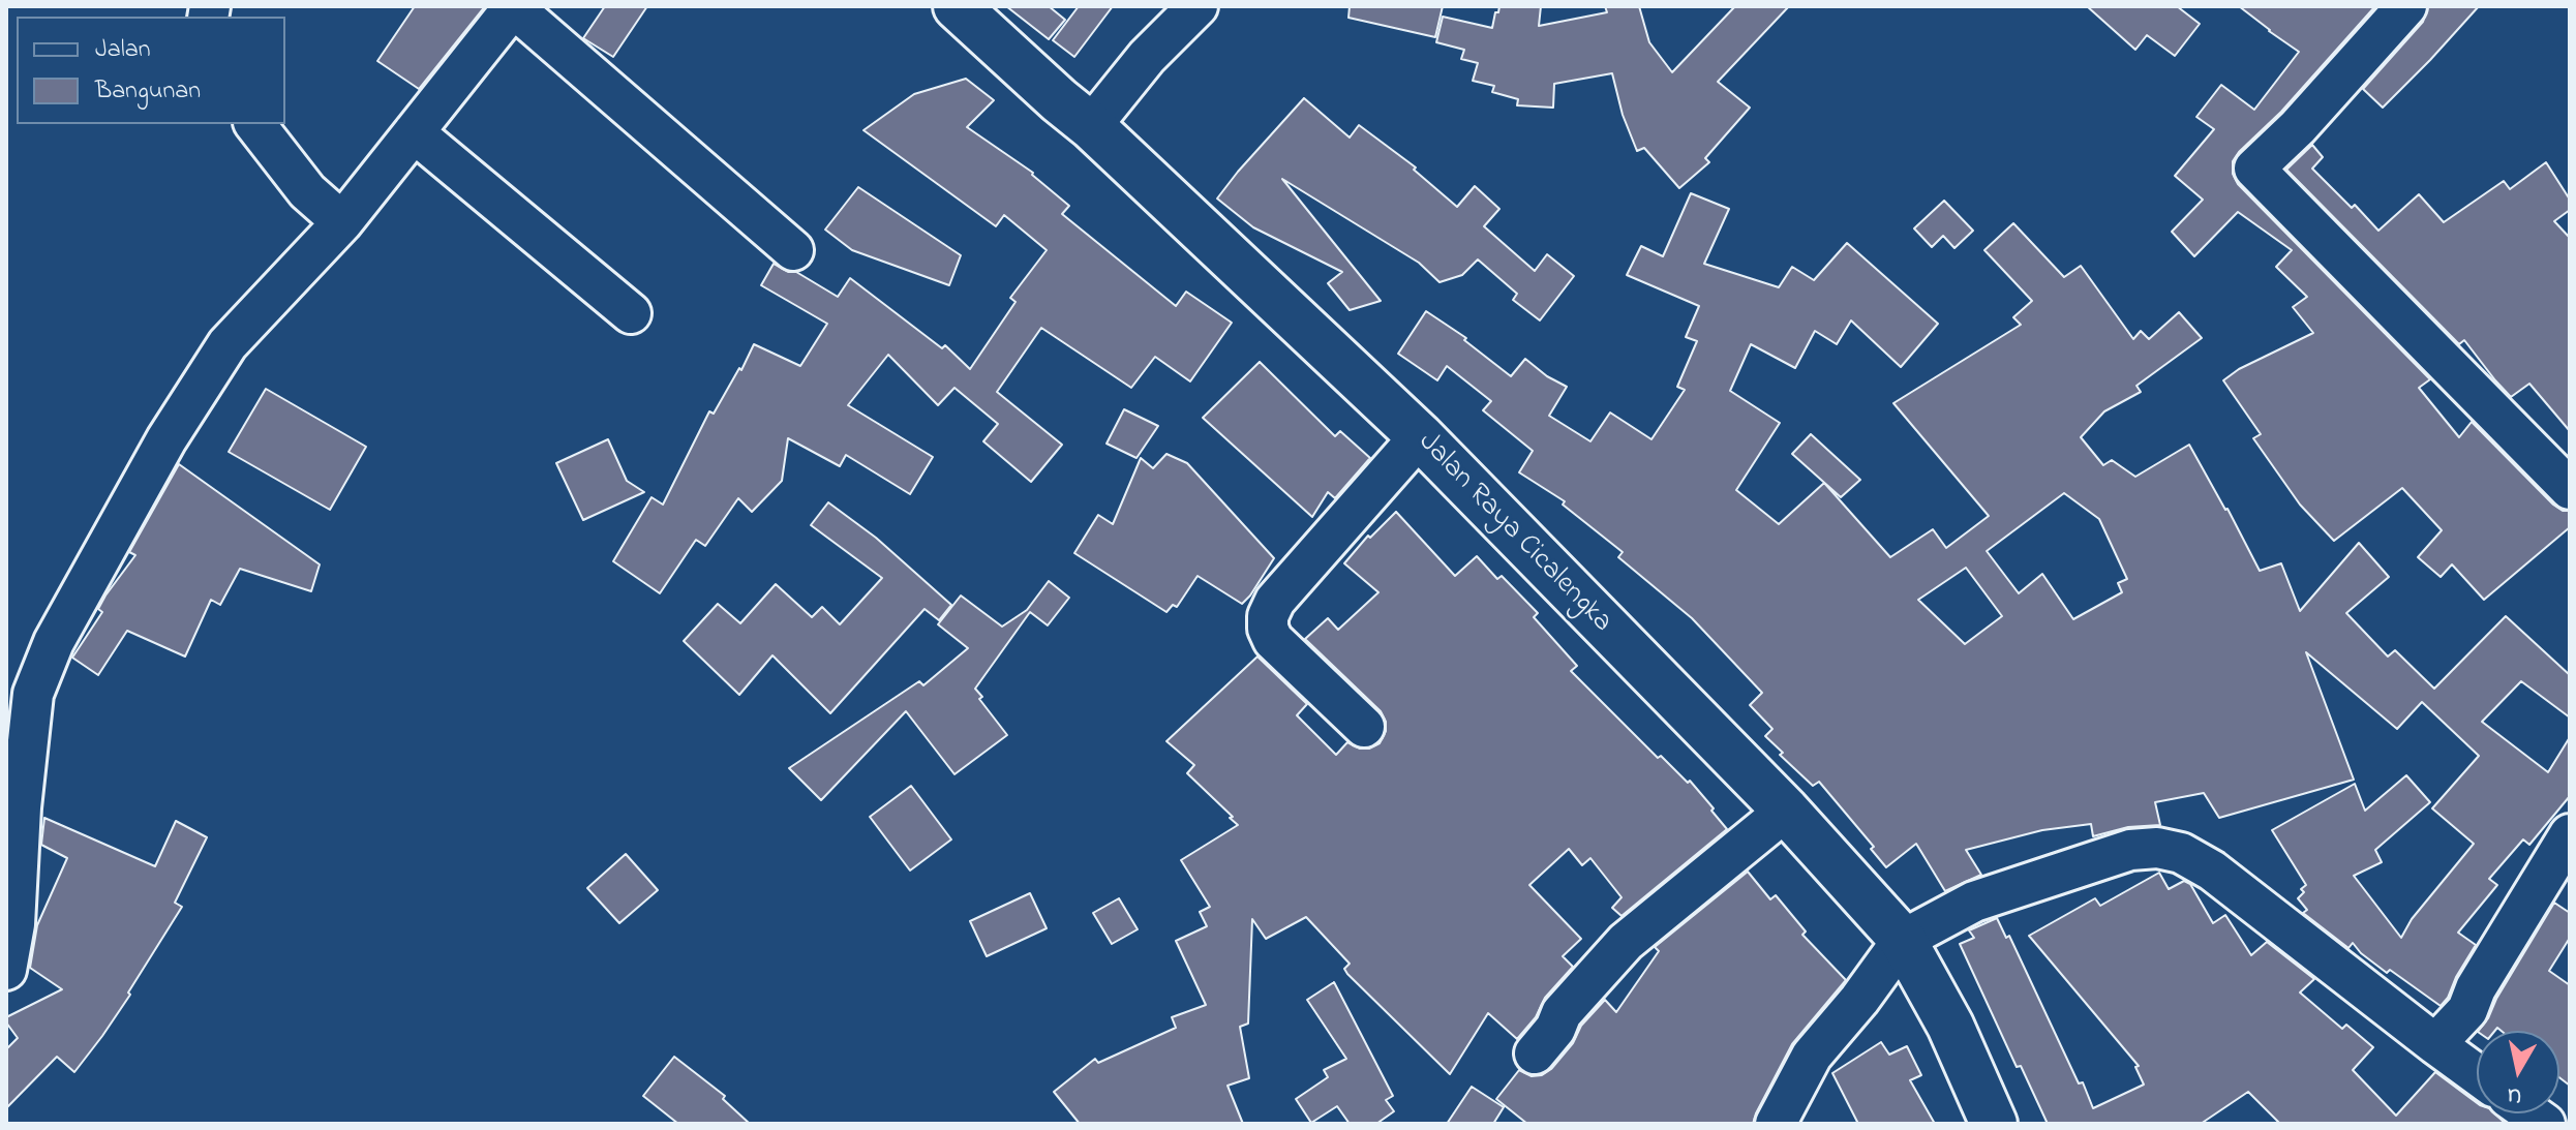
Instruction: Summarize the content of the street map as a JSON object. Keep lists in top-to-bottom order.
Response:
{
  "streets": {
    "main road": ["Jalan Raya Cicalengka"]
  },
  "legend": ["Jalan", "Bangunan"],
  "north": "bottom"
}
